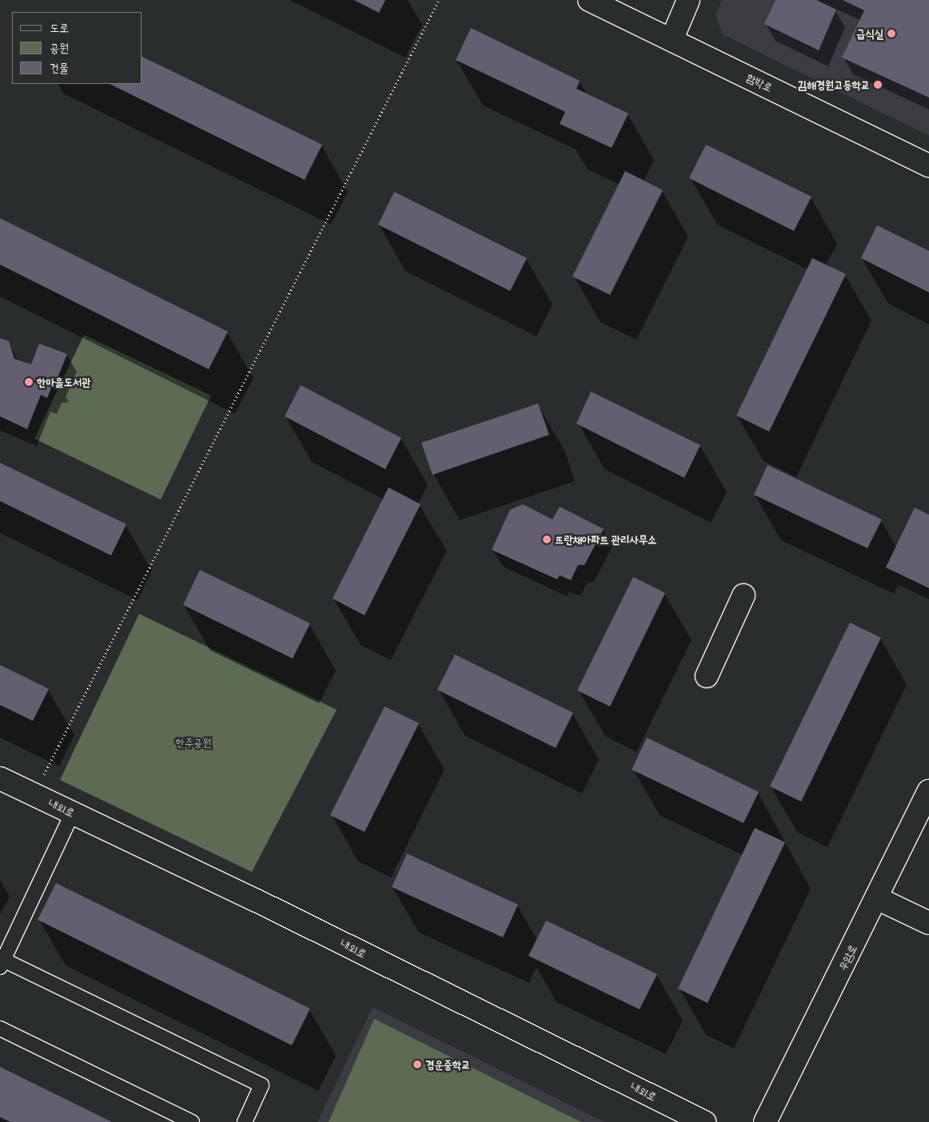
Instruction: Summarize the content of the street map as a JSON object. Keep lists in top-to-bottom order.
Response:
{
  "streets": {
    "street": ["함박로", "내외로", "우암로"]
  },
  "parks": ["한주공원"],
  "places": [
    "급식실",
    "김해경원고등학교",
    "한마을도서관",
    "뜨란채아파트 관리사무소",
    "경운중학교"
  ],
  "legend": ["도로", "공원", "건물"]
}
